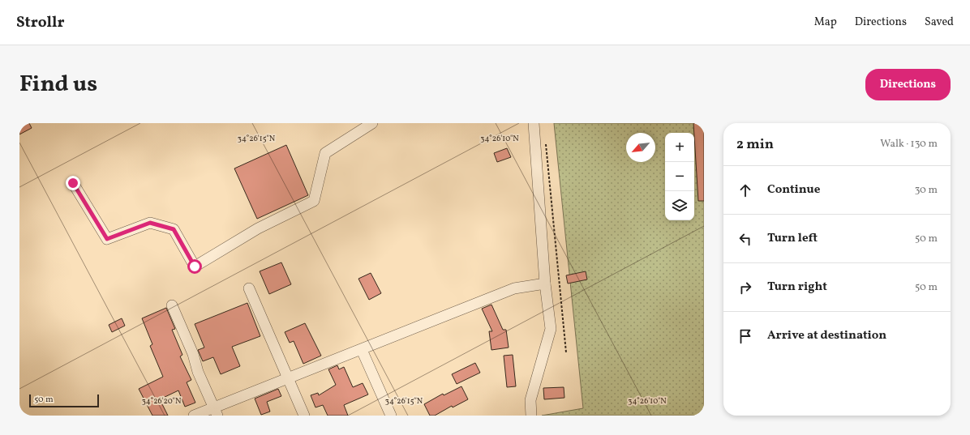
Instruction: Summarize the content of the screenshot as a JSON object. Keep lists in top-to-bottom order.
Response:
{
  "scale_bar": "50 m",
  "north": "bottom left",
  "page": {
    "header": "Strollr",
    "nav": ["Map", "Directions", "Saved"],
    "title": "Find us",
    "buttons": "Directions",
    "heading": ["2 min", "Walk · 130 m"],
    "map_buttons": ["+", "−"],
    "list": [
      ["Continue", "30 m"],
      ["Turn left", "50 m"],
      ["Turn right", "50 m"],
      "Arrive at destination"
    ],
    "scale": "50 m"
  },
  "coordinates": ["34°26'15\"N", "34°26'10\"N", "34°26'20\"N"]
}
